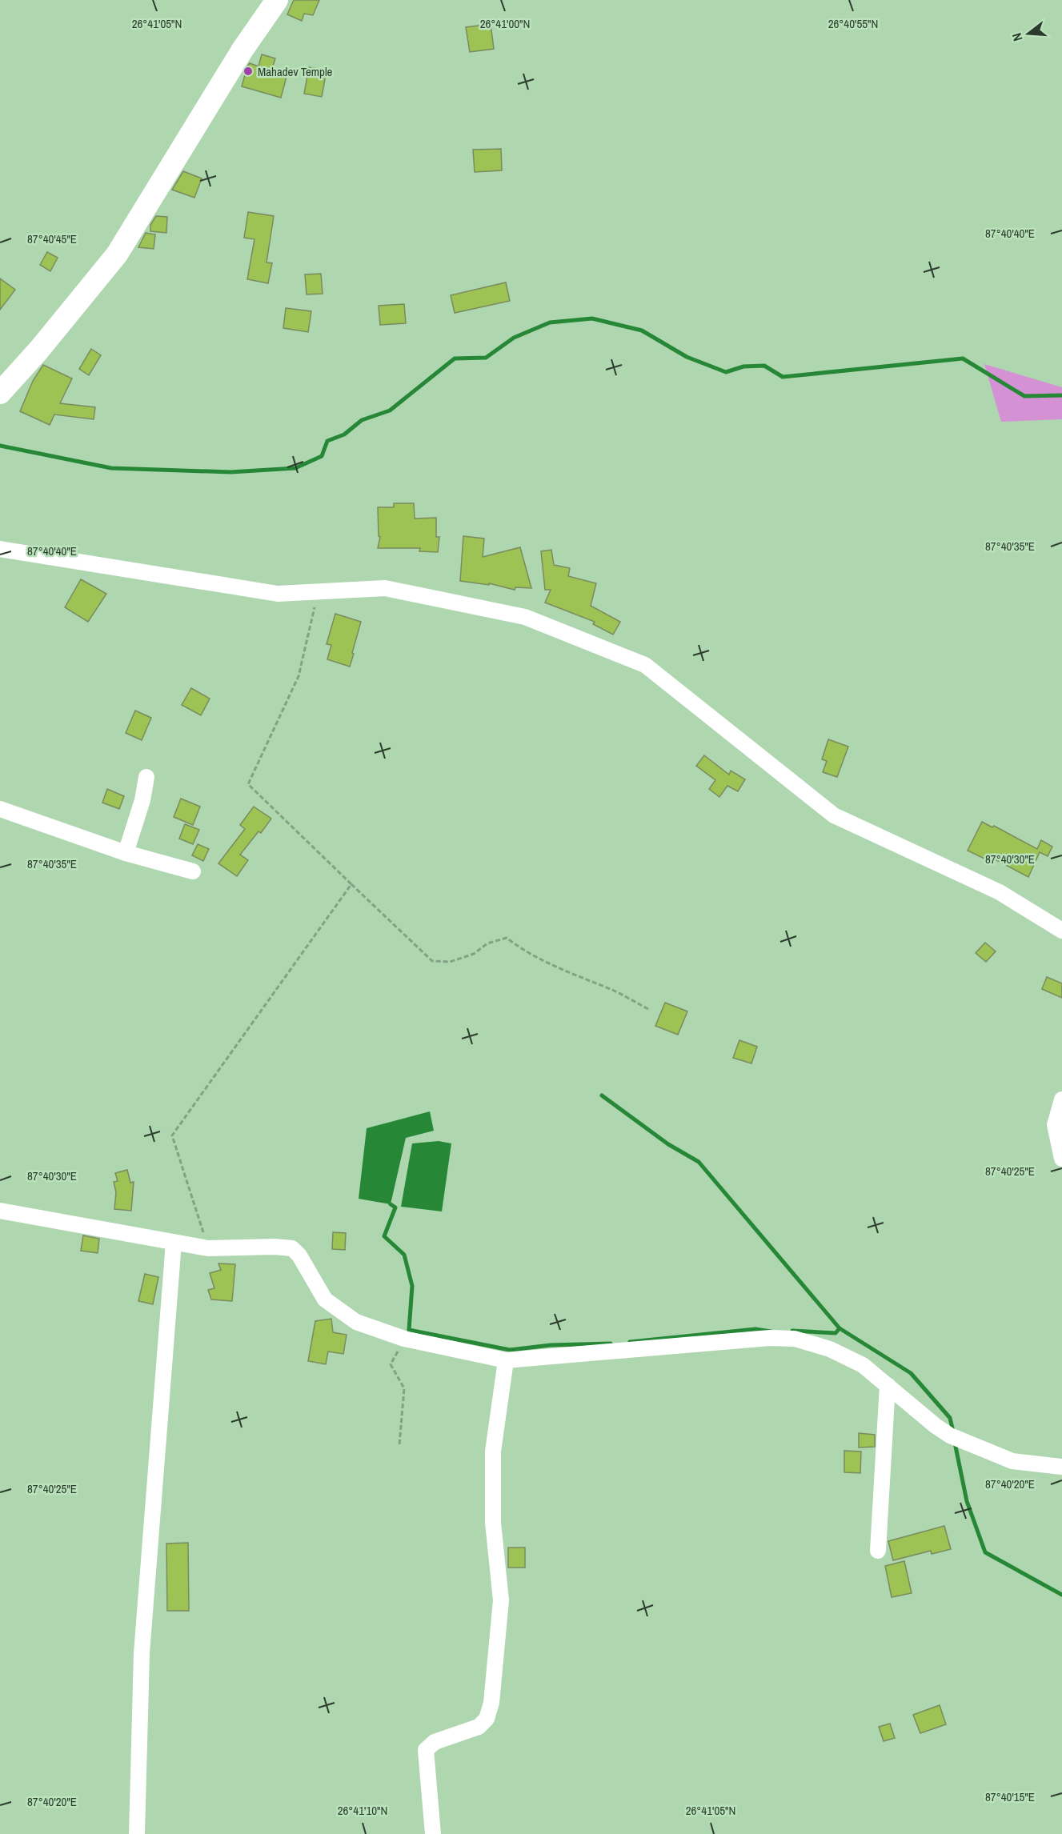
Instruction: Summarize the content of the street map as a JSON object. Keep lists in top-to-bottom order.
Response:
{
  "places": ["Mahadev Temple"],
  "north": "left",
  "coordinates": [
    "26°41'05\"N",
    "26°41'00\"N",
    "26°40'55\"N",
    "87°40'40\"E",
    "87°40'45\"E",
    "87°40'35\"E",
    "87°40'30\"E",
    "87°40'25\"E",
    "87°40'20\"E",
    "87°40'15\"E",
    "26°41'10\"N"
  ]
}
